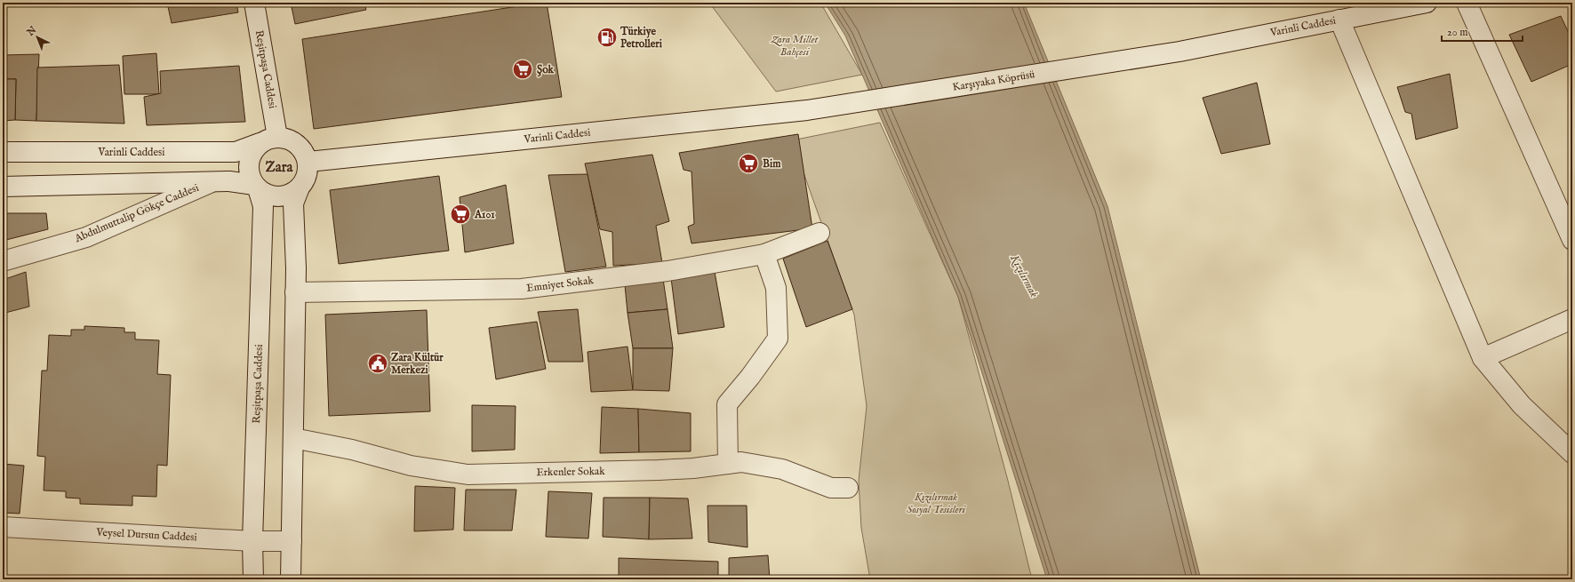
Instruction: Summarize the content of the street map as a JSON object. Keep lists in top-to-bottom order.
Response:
{
  "streets": {
    "main road": [
      "Varinli Caddesi",
      "Reşitpaşa Caddesi",
      "Karşıyaka Köprüsü",
      "Abdulmuttalip Gökçe Caddesi",
      "Emniyet Sokak",
      "Erkenler Sokak",
      "Veysel Dursun Caddesi"
    ]
  },
  "crossings": [
    ["Varinli Caddesi", "Reşitpaşa Caddesi"],
    ["Varinli Caddesi", "Karşıyaka Köprüsü"],
    ["Reşitpaşa Caddesi", "Veysel Dursun Caddesi"]
  ],
  "districts": ["Zara"],
  "water": ["Kızılırmak"],
  "parks": ["Zara Millet Bahçesi", "Kızılırmak Sosyal Tesisleri"],
  "places": {
    "fuel station": ["Türkiye Petrolleri"],
    "supermarket": ["Şok", "Bim", "A101"],
    "public building": ["Zara Kültür Merkezi"]
  },
  "scale_bar": "20 m",
  "north": "top left"
}
